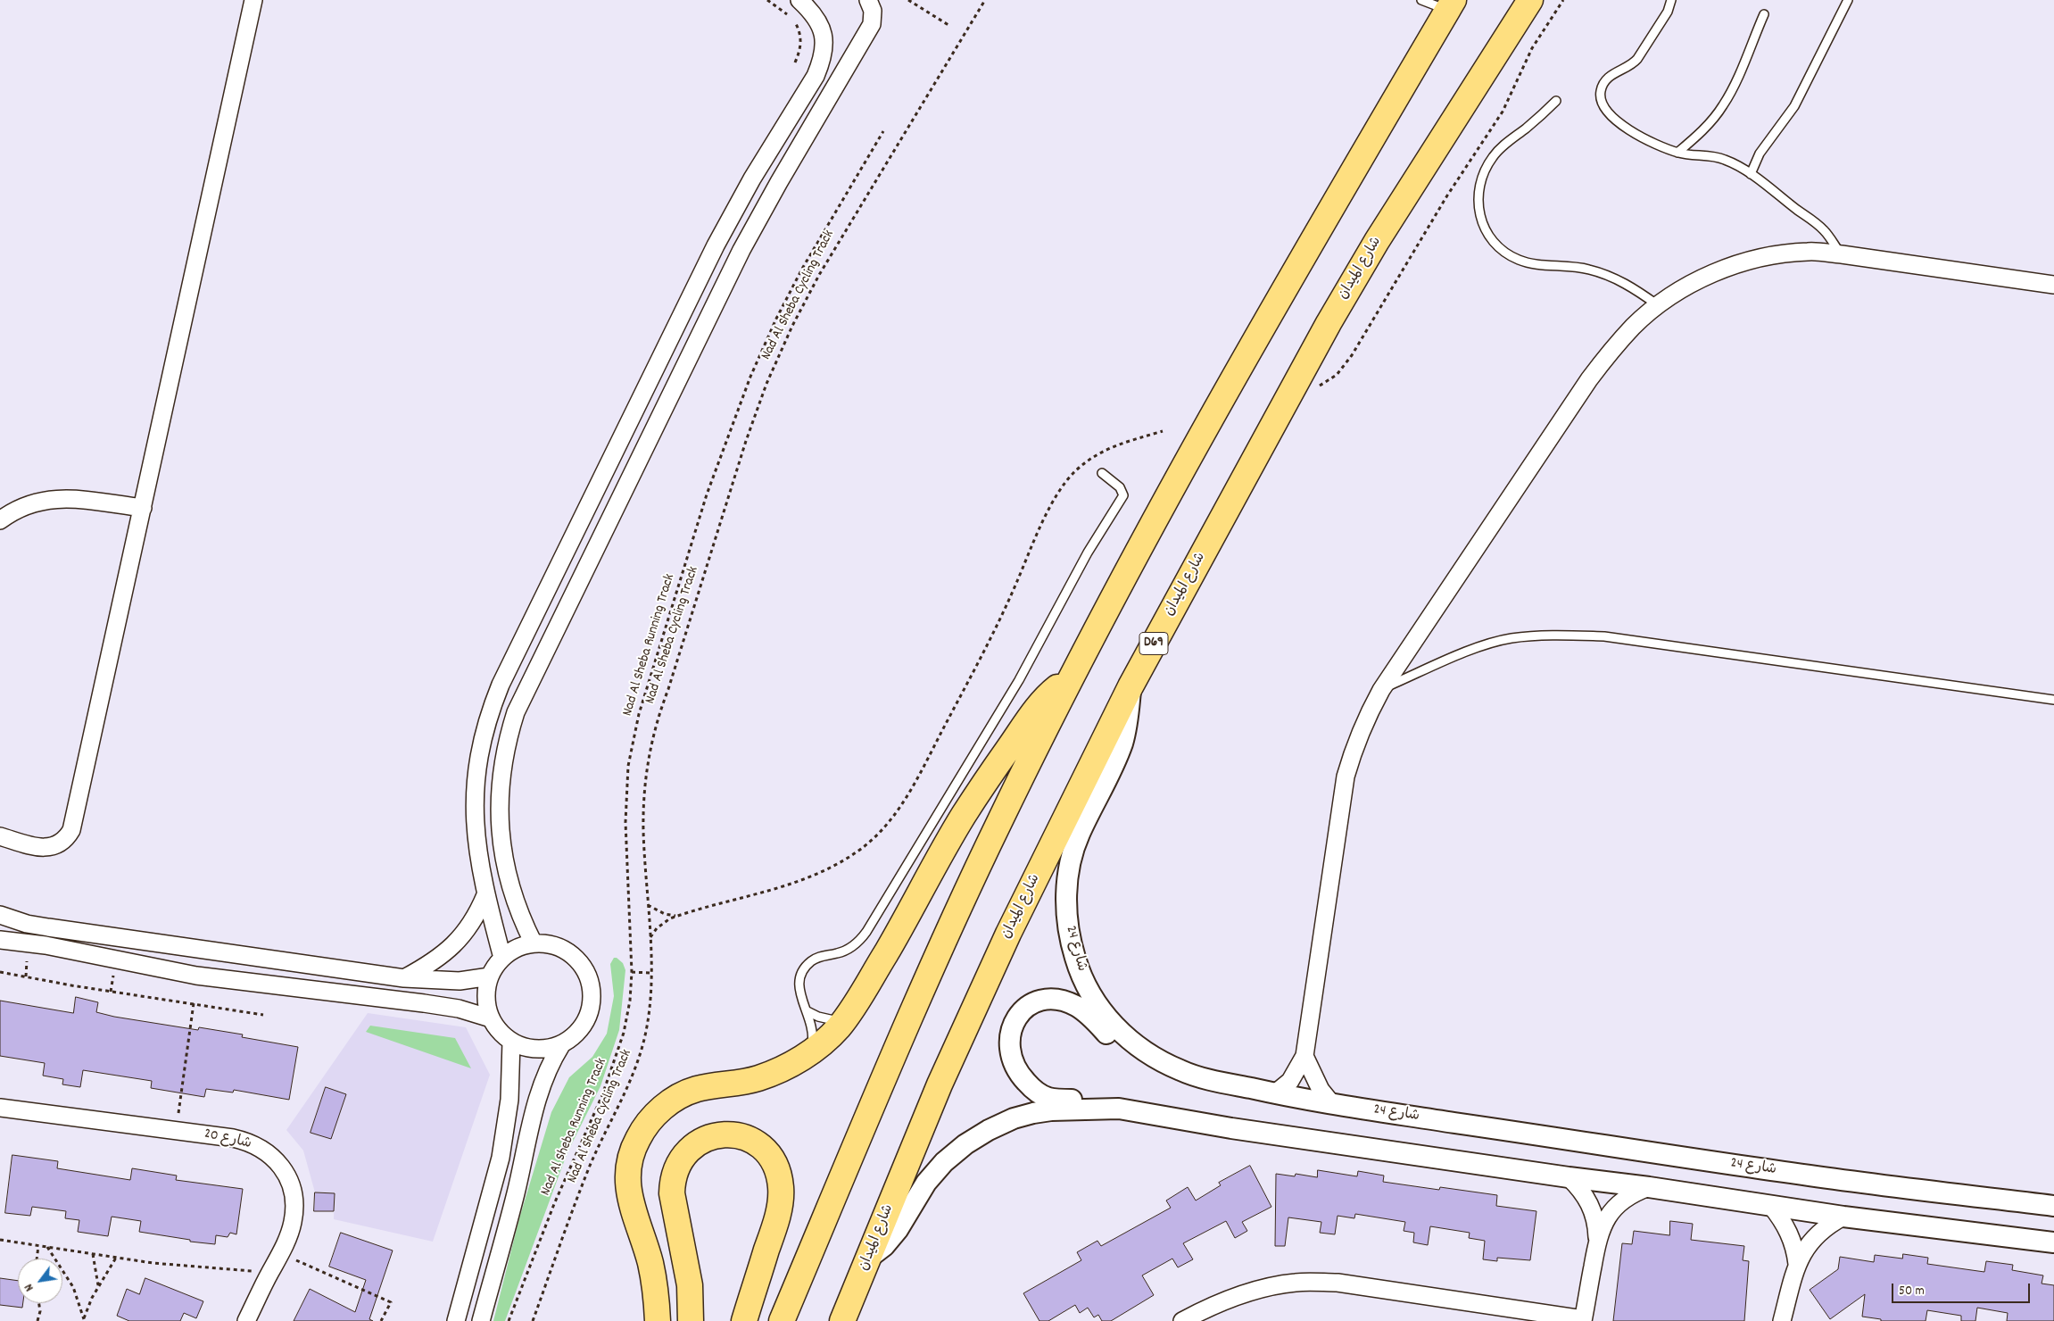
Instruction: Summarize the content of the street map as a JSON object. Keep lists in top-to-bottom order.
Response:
{
  "streets": {
    "main road": ["شارع الميدان", "D69"],
    "street": ["شارع 24", "شارع 20"],
    "path": ["Nad Al Sheba Cycling Track", "Nad Al Sheba Running Track"]
  },
  "crossings": [
    ["شارع الميدان", "شارع 24"]
  ],
  "scale_bar": "50 m",
  "north": "bottom left"
}
